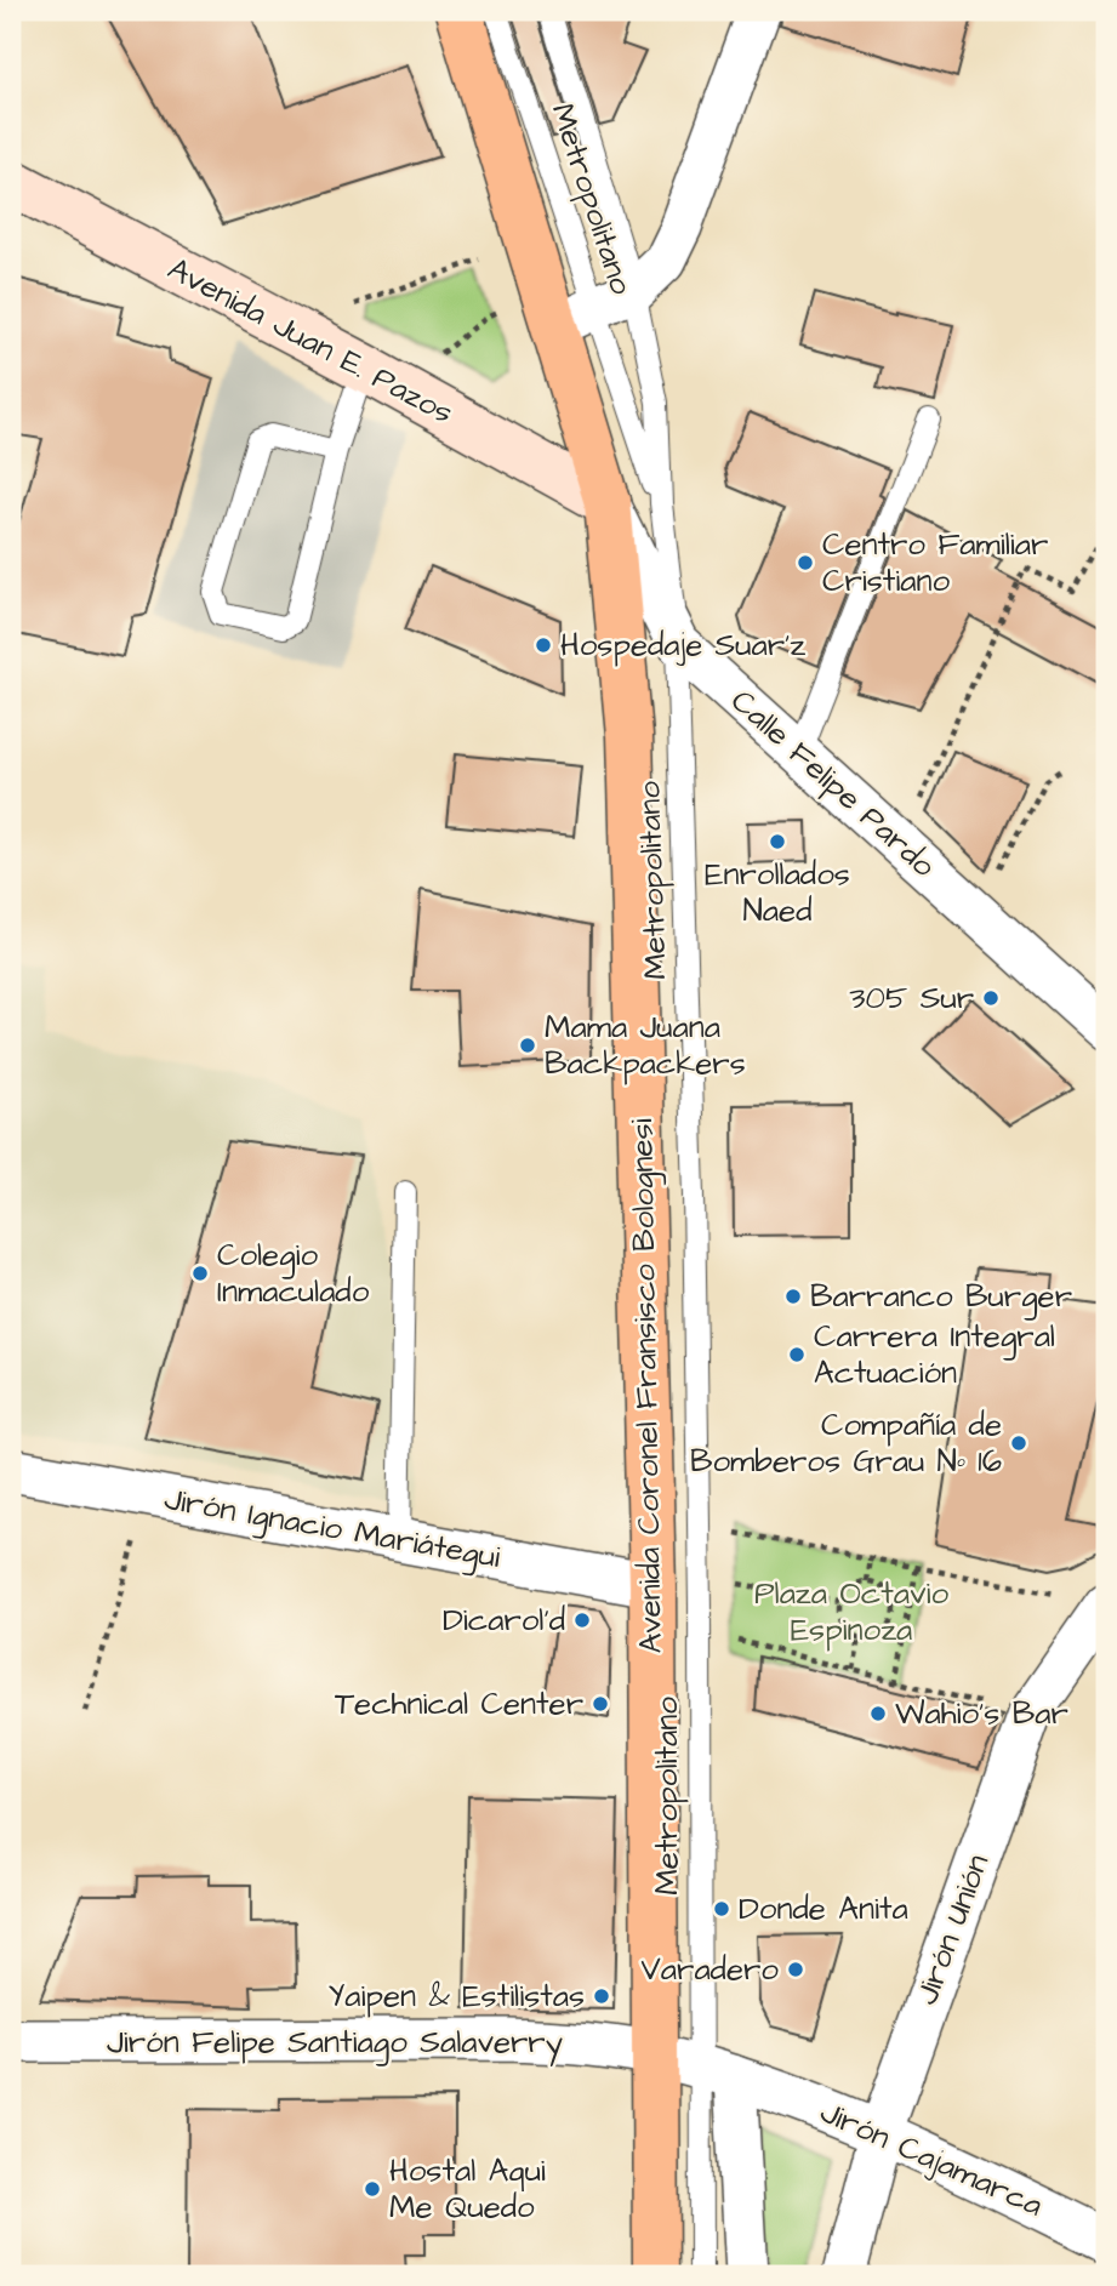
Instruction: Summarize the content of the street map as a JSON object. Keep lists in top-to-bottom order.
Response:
{
  "streets": {
    "main road": ["Avenida Coronel Fransisco Bolognesi"],
    "street": [
      "Avenida Juan E. Pazos",
      "Calle Felipe Pardo",
      "Jirón Ignacio Mariátegui",
      "Jirón Unión",
      "Jirón Felipe Santiago Salaverry",
      "Jirón Cajamarca"
    ],
    "lane": ["Metropolitano"]
  },
  "crossings": [
    ["Metropolitano", "Calle Felipe Pardo"],
    ["Metropolitano", "Avenida Coronel Fransisco Bolognesi"],
    ["Metropolitano", "Jirón Felipe Santiago Salaverry"],
    ["Metropolitano", "Jirón Cajamarca"],
    ["Avenida Juan E. Pazos", "Calle Felipe Pardo"],
    ["Avenida Juan E. Pazos", "Avenida Coronel Fransisco Bolognesi"],
    ["Calle Felipe Pardo", "Avenida Coronel Fransisco Bolognesi"],
    ["Avenida Coronel Fransisco Bolognesi", "Jirón Ignacio Mariátegui"],
    ["Avenida Coronel Fransisco Bolognesi", "Jirón Felipe Santiago Salaverry"],
    ["Avenida Coronel Fransisco Bolognesi", "Jirón Cajamarca"],
    ["Jirón Unión", "Jirón Cajamarca"],
    ["Jirón Felipe Santiago Salaverry", "Jirón Cajamarca"]
  ],
  "parks": ["Plaza Octavio Espinoza"],
  "places": [
    "Centro Familiar Cristiano",
    "Hospedaje Suar'z",
    "Enrollados Naed",
    "305 Sur",
    "Mama Juana Backpackers",
    "Colegio Inmaculado",
    "Barranco Burger",
    "Carrera Integral Actuación",
    "Compañía de Bomberos Grau Nº 16",
    "Dicarol'd",
    "Technical Center",
    "Wahio's Bar",
    "Donde Anita",
    "Varadero",
    "Yaipen & Estilistas",
    "Hostal Aqui Me Quedo"
  ]
}
